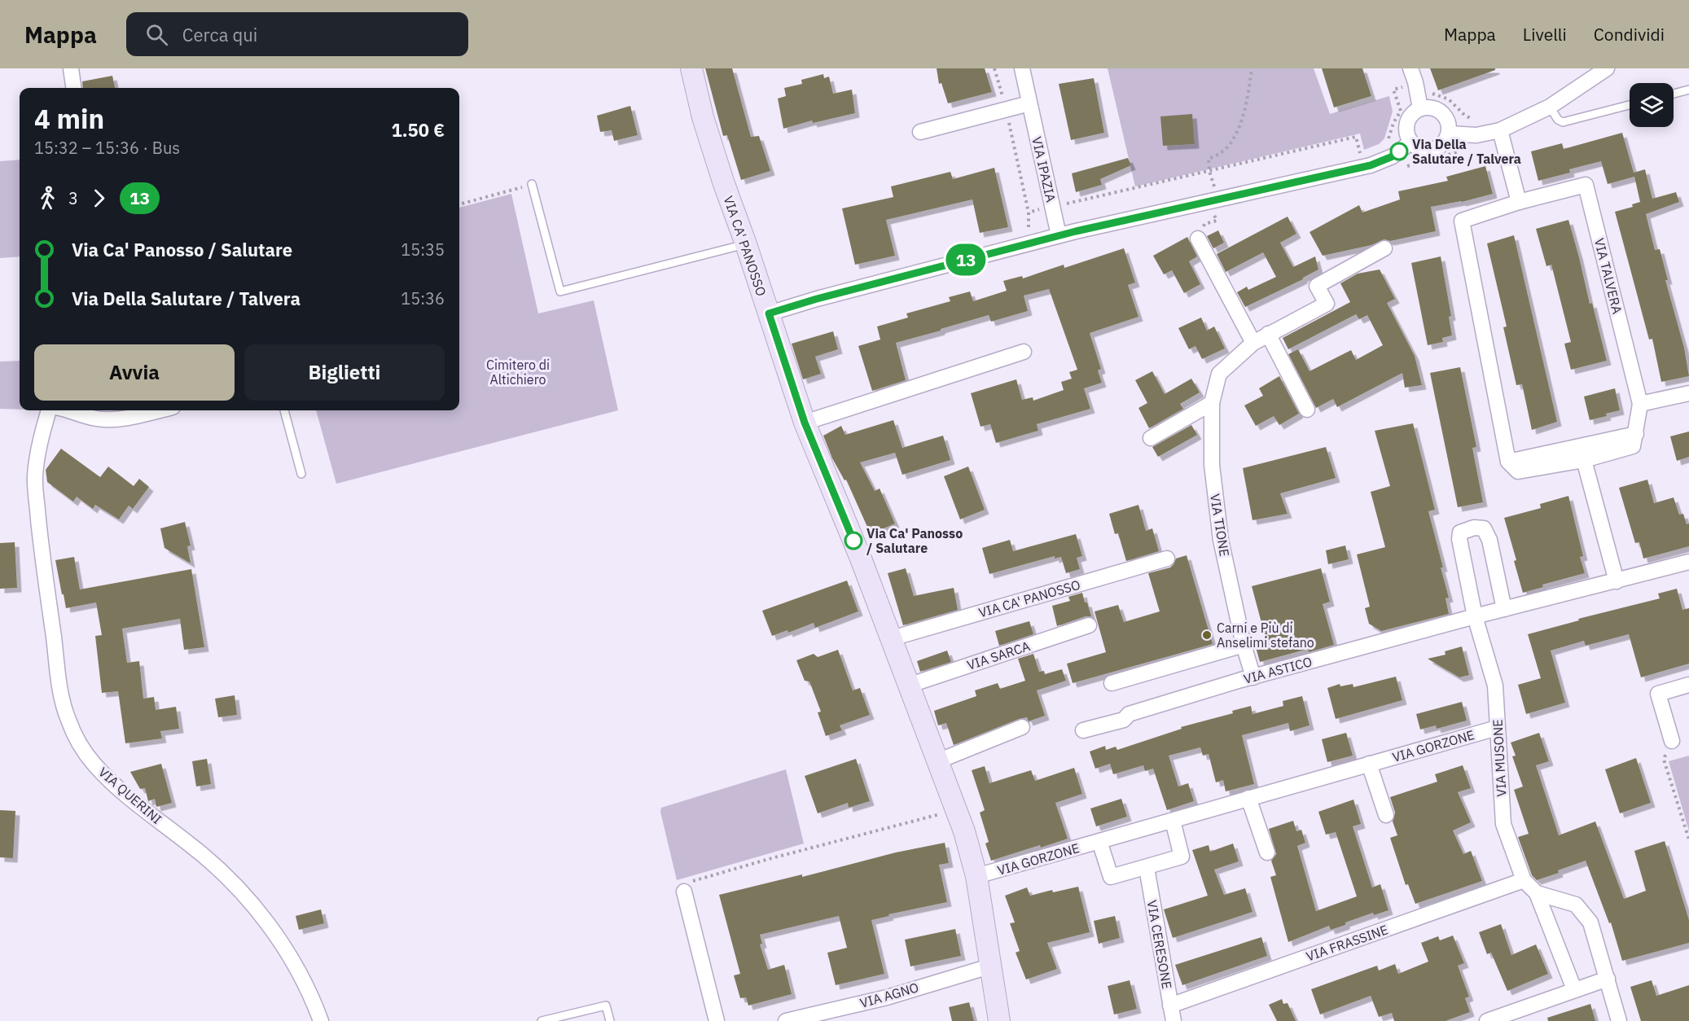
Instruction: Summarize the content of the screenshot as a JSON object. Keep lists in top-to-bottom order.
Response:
{
  "streets": {
    "street": [
      "VIA IPAZIA",
      "VIA CA' PANOSSO",
      "VIA TALVERA",
      "VIA TIONE",
      "VIA SARCA",
      "VIA ASTICO",
      "VIA GORZONE",
      "VIA MUSONE",
      "VIA QUERINI",
      "VIA FRASSINE",
      "VIA CERESONE",
      "VIA AGNO"
    ]
  },
  "crossings": [
    ["VIA CA' PANOSSO", "VIA SARCA"],
    ["VIA CA' PANOSSO", "VIA GORZONE"],
    ["VIA CA' PANOSSO", "VIA AGNO"],
    ["VIA TIONE", "VIA ASTICO"],
    ["VIA ASTICO", "VIA MUSONE"],
    ["VIA GORZONE", "VIA MUSONE"],
    ["VIA MUSONE", "VIA FRASSINE"],
    ["VIA FRASSINE", "VIA CERESONE"]
  ],
  "parks": ["Cimitero di Altichiero"],
  "places": ["Via Della Salutare / Talvera", "Via Ca' Panosso / Salutare", "Carni e Più di Anselimi stefano"],
  "lines": ["bus line 13"],
  "page": {
    "header": "Mappa",
    "search": "Cerca qui",
    "nav": ["Mappa", "Livelli", "Condividi"],
    "on_map": "13",
    "heading": ["4 min", "15:32 – 15:36 · Bus", "1.50 €"],
    "legs": ["3", "13"],
    "list": [
      {
        "name": "Via Ca' Panosso / Salutare",
        "value": "15:35"
      },
      {
        "name": "Via Della Salutare / Talvera",
        "value": "15:36"
      }
    ],
    "buttons": ["Avvia", "Biglietti"]
  }
}
